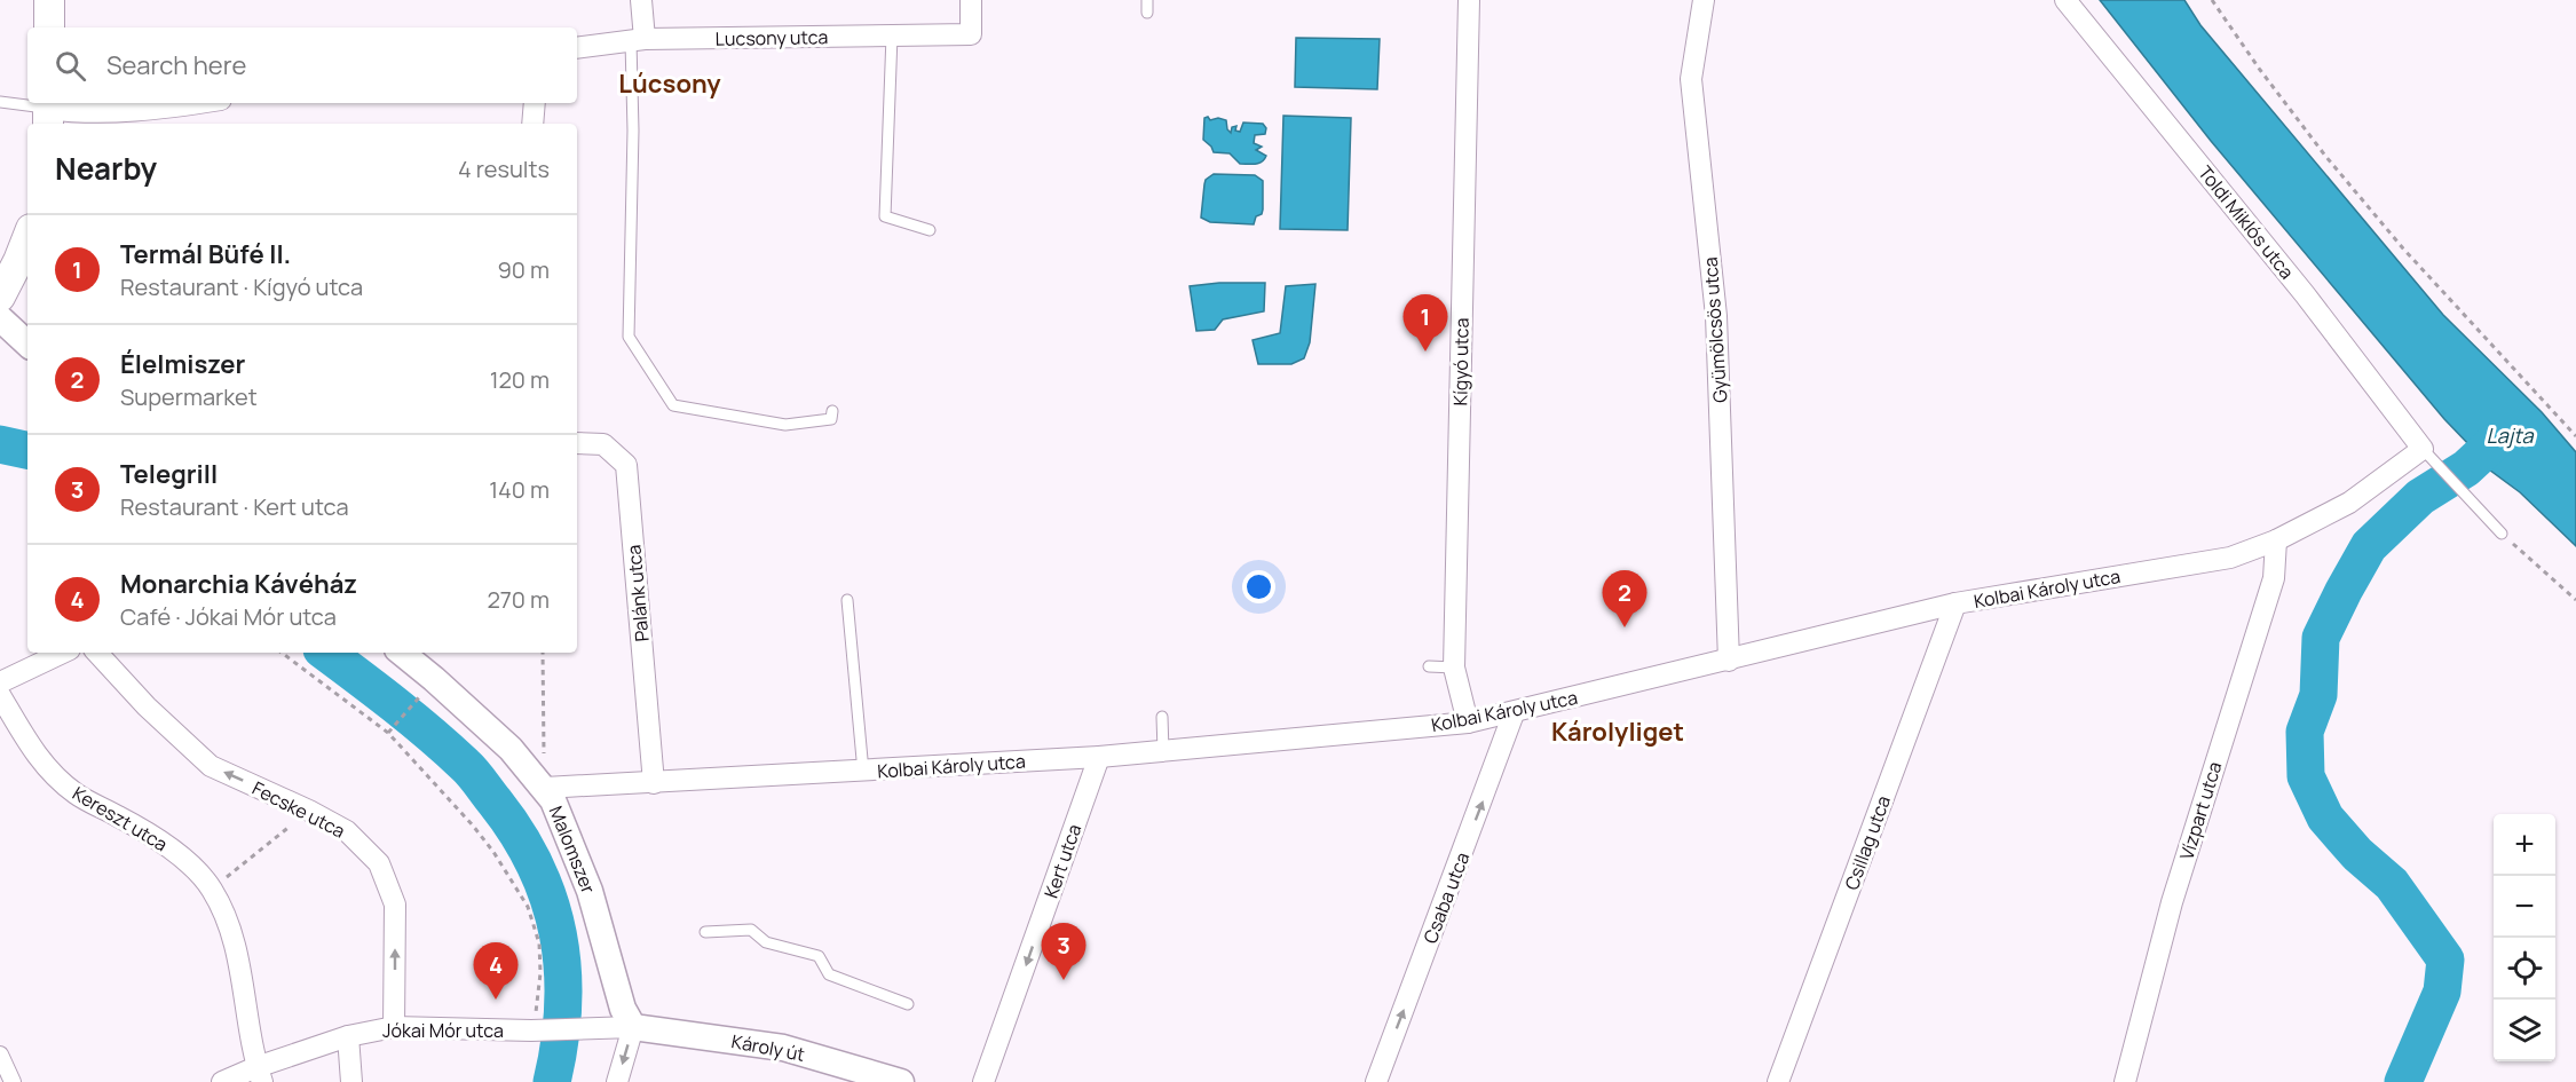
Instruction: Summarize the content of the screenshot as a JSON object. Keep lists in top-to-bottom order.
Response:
{
  "streets": {
    "street": [
      "Lucsony utca",
      "Toldi Miklós utca",
      "Gyümölcsös utca",
      "Kígyó utca",
      "Kolbai Károly utca",
      "Palánk utca",
      "Fecske utca",
      "Vízpart utca",
      "Kereszt utca",
      "Csillag utca",
      "Malomszer",
      "Kert utca",
      "Csaba utca",
      "Jókai Mór utca",
      "Károly út"
    ]
  },
  "crossings": [
    ["Toldi Miklós utca", "Kolbai Károly utca"],
    ["Gyümölcsös utca", "Kolbai Károly utca"],
    ["Kígyó utca", "Kolbai Károly utca"],
    ["Kolbai Károly utca", "Palánk utca"],
    ["Kolbai Károly utca", "Vízpart utca"],
    ["Kolbai Károly utca", "Csillag utca"],
    ["Kolbai Károly utca", "Malomszer"],
    ["Kolbai Károly utca", "Kert utca"],
    ["Kolbai Károly utca", "Csaba utca"],
    ["Fecske utca", "Jókai Mór utca"],
    ["Kereszt utca", "Jókai Mór utca"],
    ["Malomszer", "Jókai Mór utca"],
    ["Malomszer", "Károly út"],
    ["Jókai Mór utca", "Károly út"]
  ],
  "one_way": ["Fecske utca", "Kert utca", "Csaba utca"],
  "districts": ["Lúcsony", "Károlyliget"],
  "water": ["Lajta"],
  "page": {
    "search": "Search here",
    "heading": ["Nearby", "4 results"],
    "list": [
      {
        "mark": "1",
        "name": "Termál Büfé II.",
        "note": "Restaurant · Kígyó utca",
        "value": "90 m"
      },
      {
        "mark": "2",
        "name": "Élelmiszer",
        "note": "Supermarket",
        "value": "120 m"
      },
      {
        "mark": "3",
        "name": "Telegrill",
        "note": "Restaurant · Kert utca",
        "value": "140 m"
      },
      {
        "mark": "4",
        "name": "Monarchia Kávéház",
        "note": "Café · Jókai Mór utca",
        "value": "270 m"
      }
    ],
    "pins": [
      "1",
      "2",
      "3",
      "4"
    ],
    "map_buttons": ["+", "−"]
  }
}
